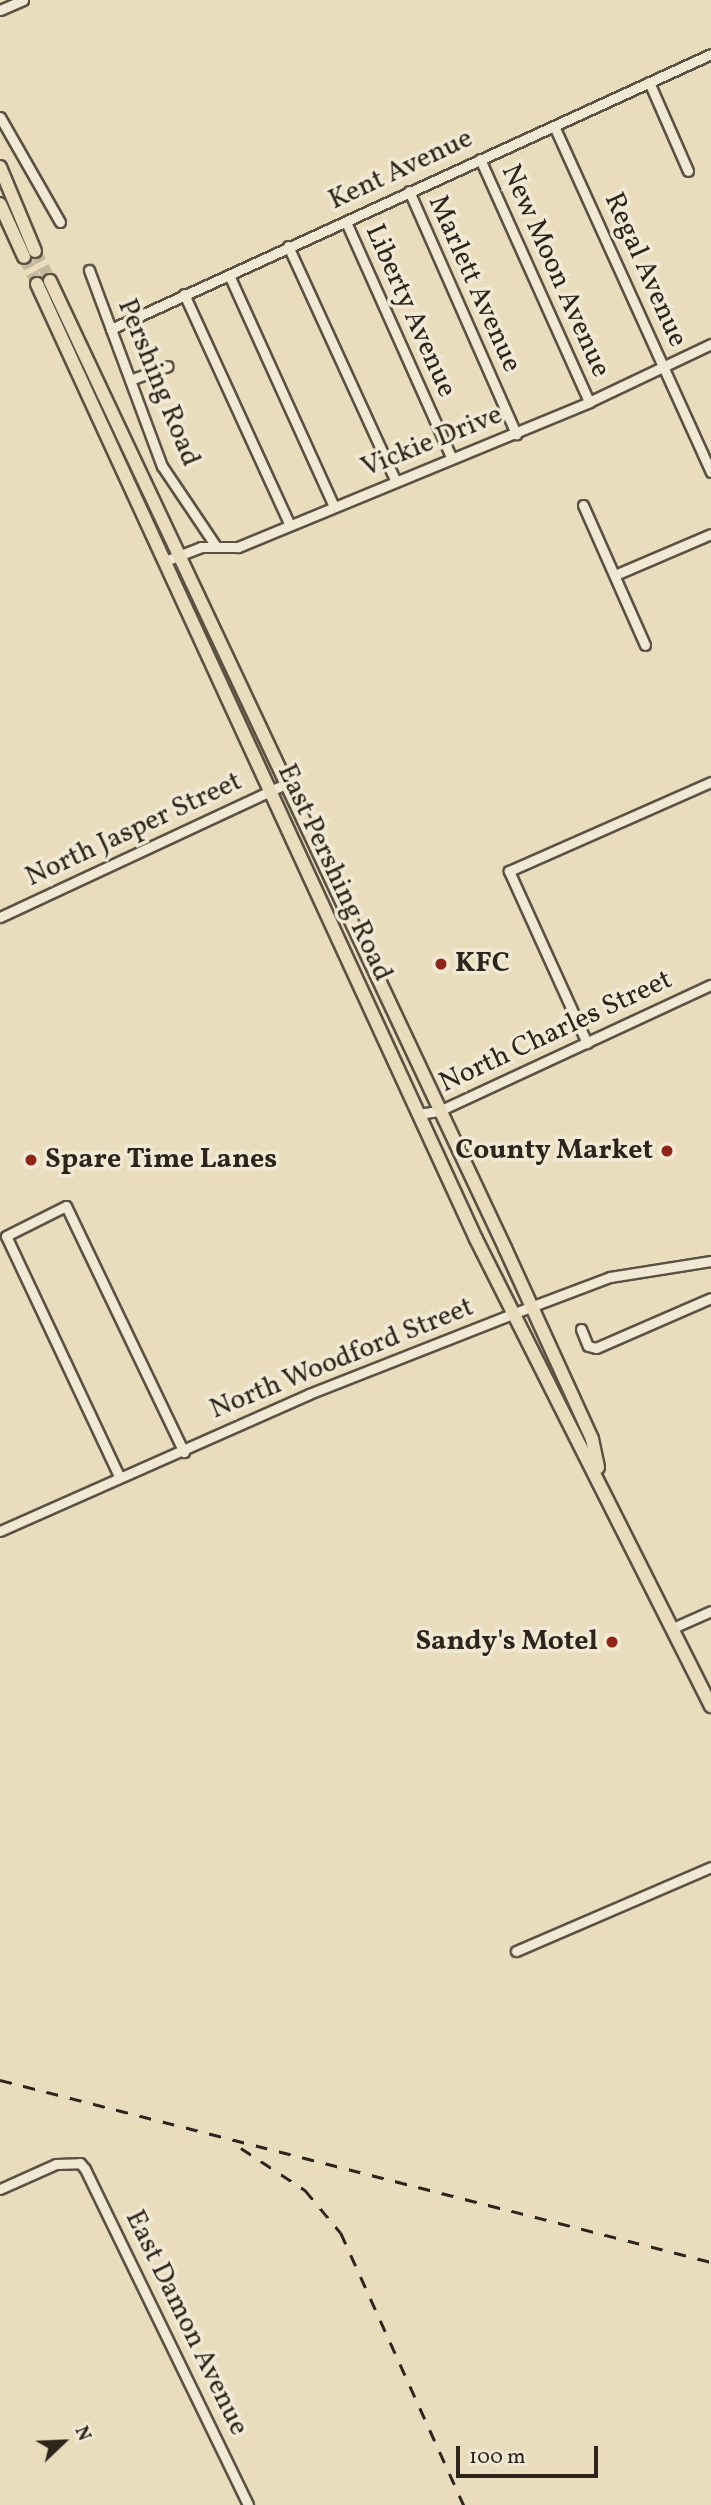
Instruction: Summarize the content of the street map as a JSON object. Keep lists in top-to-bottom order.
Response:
{
  "streets": {
    "main road": ["East Pershing Road"],
    "street": [
      "Kent Avenue",
      "Regal Avenue",
      "New Moon Avenue",
      "Marlett Avenue",
      "Liberty Avenue",
      "Pershing Road",
      "Vickie Drive",
      "North Jasper Street",
      "North Charles Street",
      "North Woodford Street",
      "East Damon Avenue"
    ]
  },
  "crossings": [
    ["Kent Avenue", "Regal Avenue"],
    ["Kent Avenue", "New Moon Avenue"],
    ["Kent Avenue", "Marlett Avenue"],
    ["Kent Avenue", "Liberty Avenue"],
    ["Kent Avenue", "Pershing Road"],
    ["Regal Avenue", "Vickie Drive"],
    ["New Moon Avenue", "Vickie Drive"],
    ["Marlett Avenue", "Vickie Drive"],
    ["Liberty Avenue", "Vickie Drive"],
    ["Pershing Road", "Vickie Drive"],
    ["Vickie Drive", "East Pershing Road"],
    ["North Jasper Street", "East Pershing Road"],
    ["East Pershing Road", "North Charles Street"],
    ["East Pershing Road", "North Woodford Street"]
  ],
  "places": [
    "KFC",
    "County Market",
    "Spare Time Lanes",
    "Sandy's Motel"
  ],
  "scale_bar": "100 m",
  "north": "top right"
}
